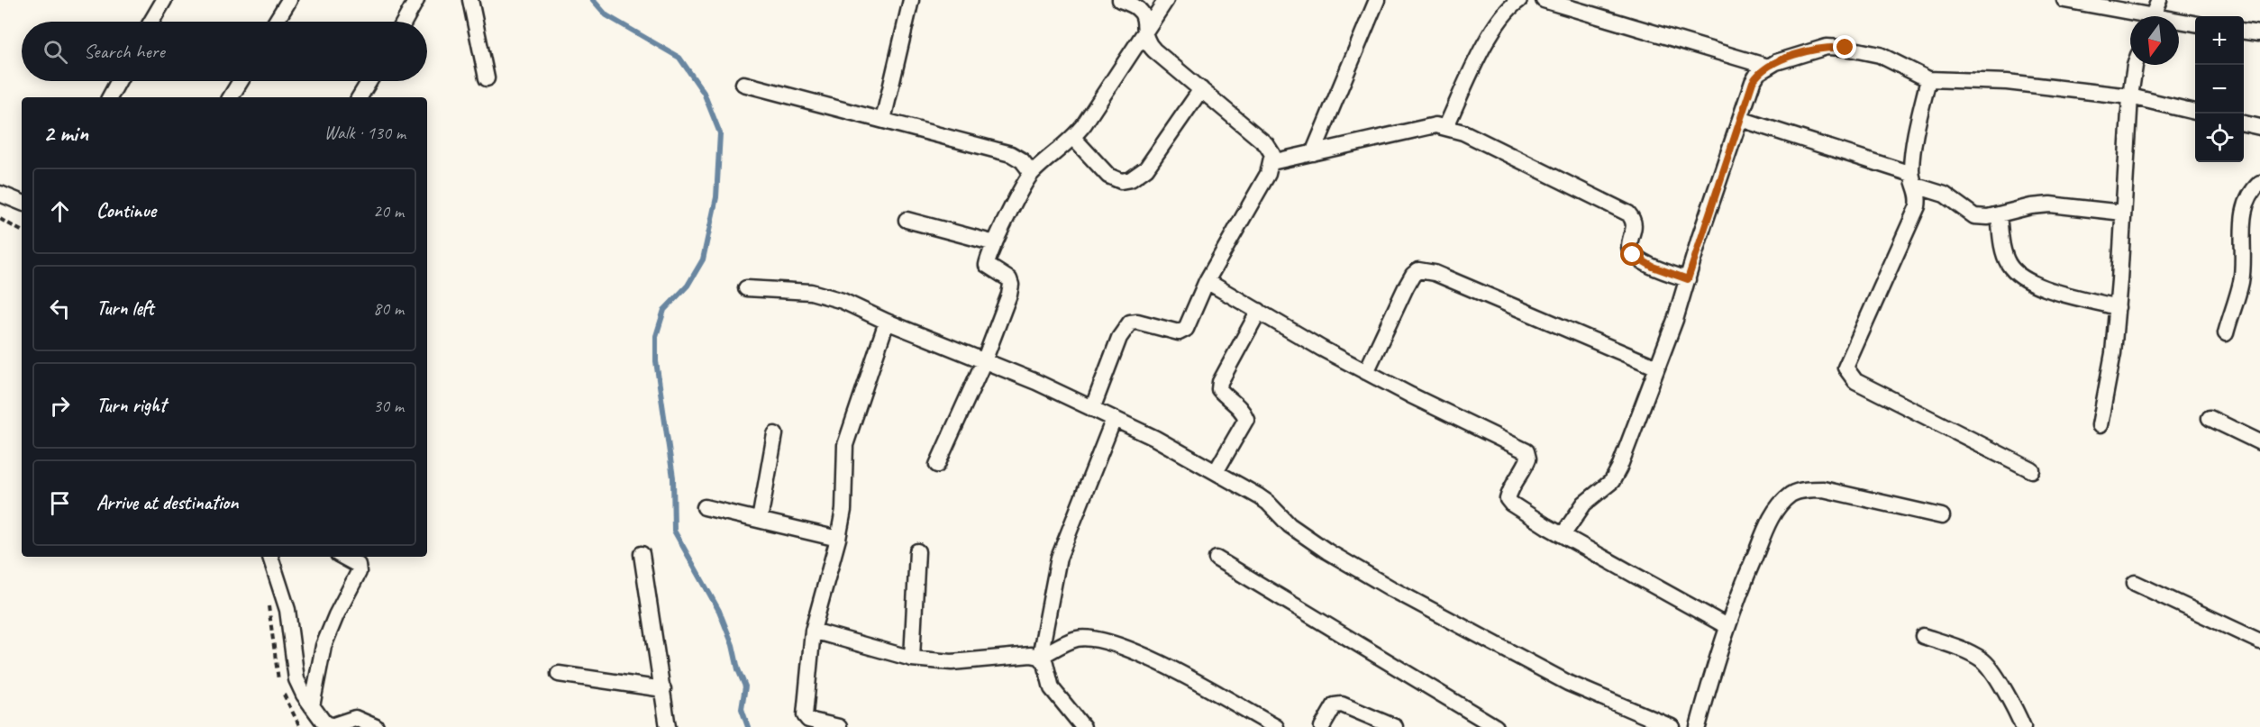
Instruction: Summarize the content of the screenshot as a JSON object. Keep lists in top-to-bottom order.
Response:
{
  "north": "bottom",
  "page": {
    "map_buttons": ["+", "−"],
    "search": "Search here",
    "heading": ["2 min", "Walk · 130 m"],
    "list": [
      ["Continue", "20 m"],
      ["Turn left", "80 m"],
      ["Turn right", "30 m"],
      "Arrive at destination"
    ]
  }
}
